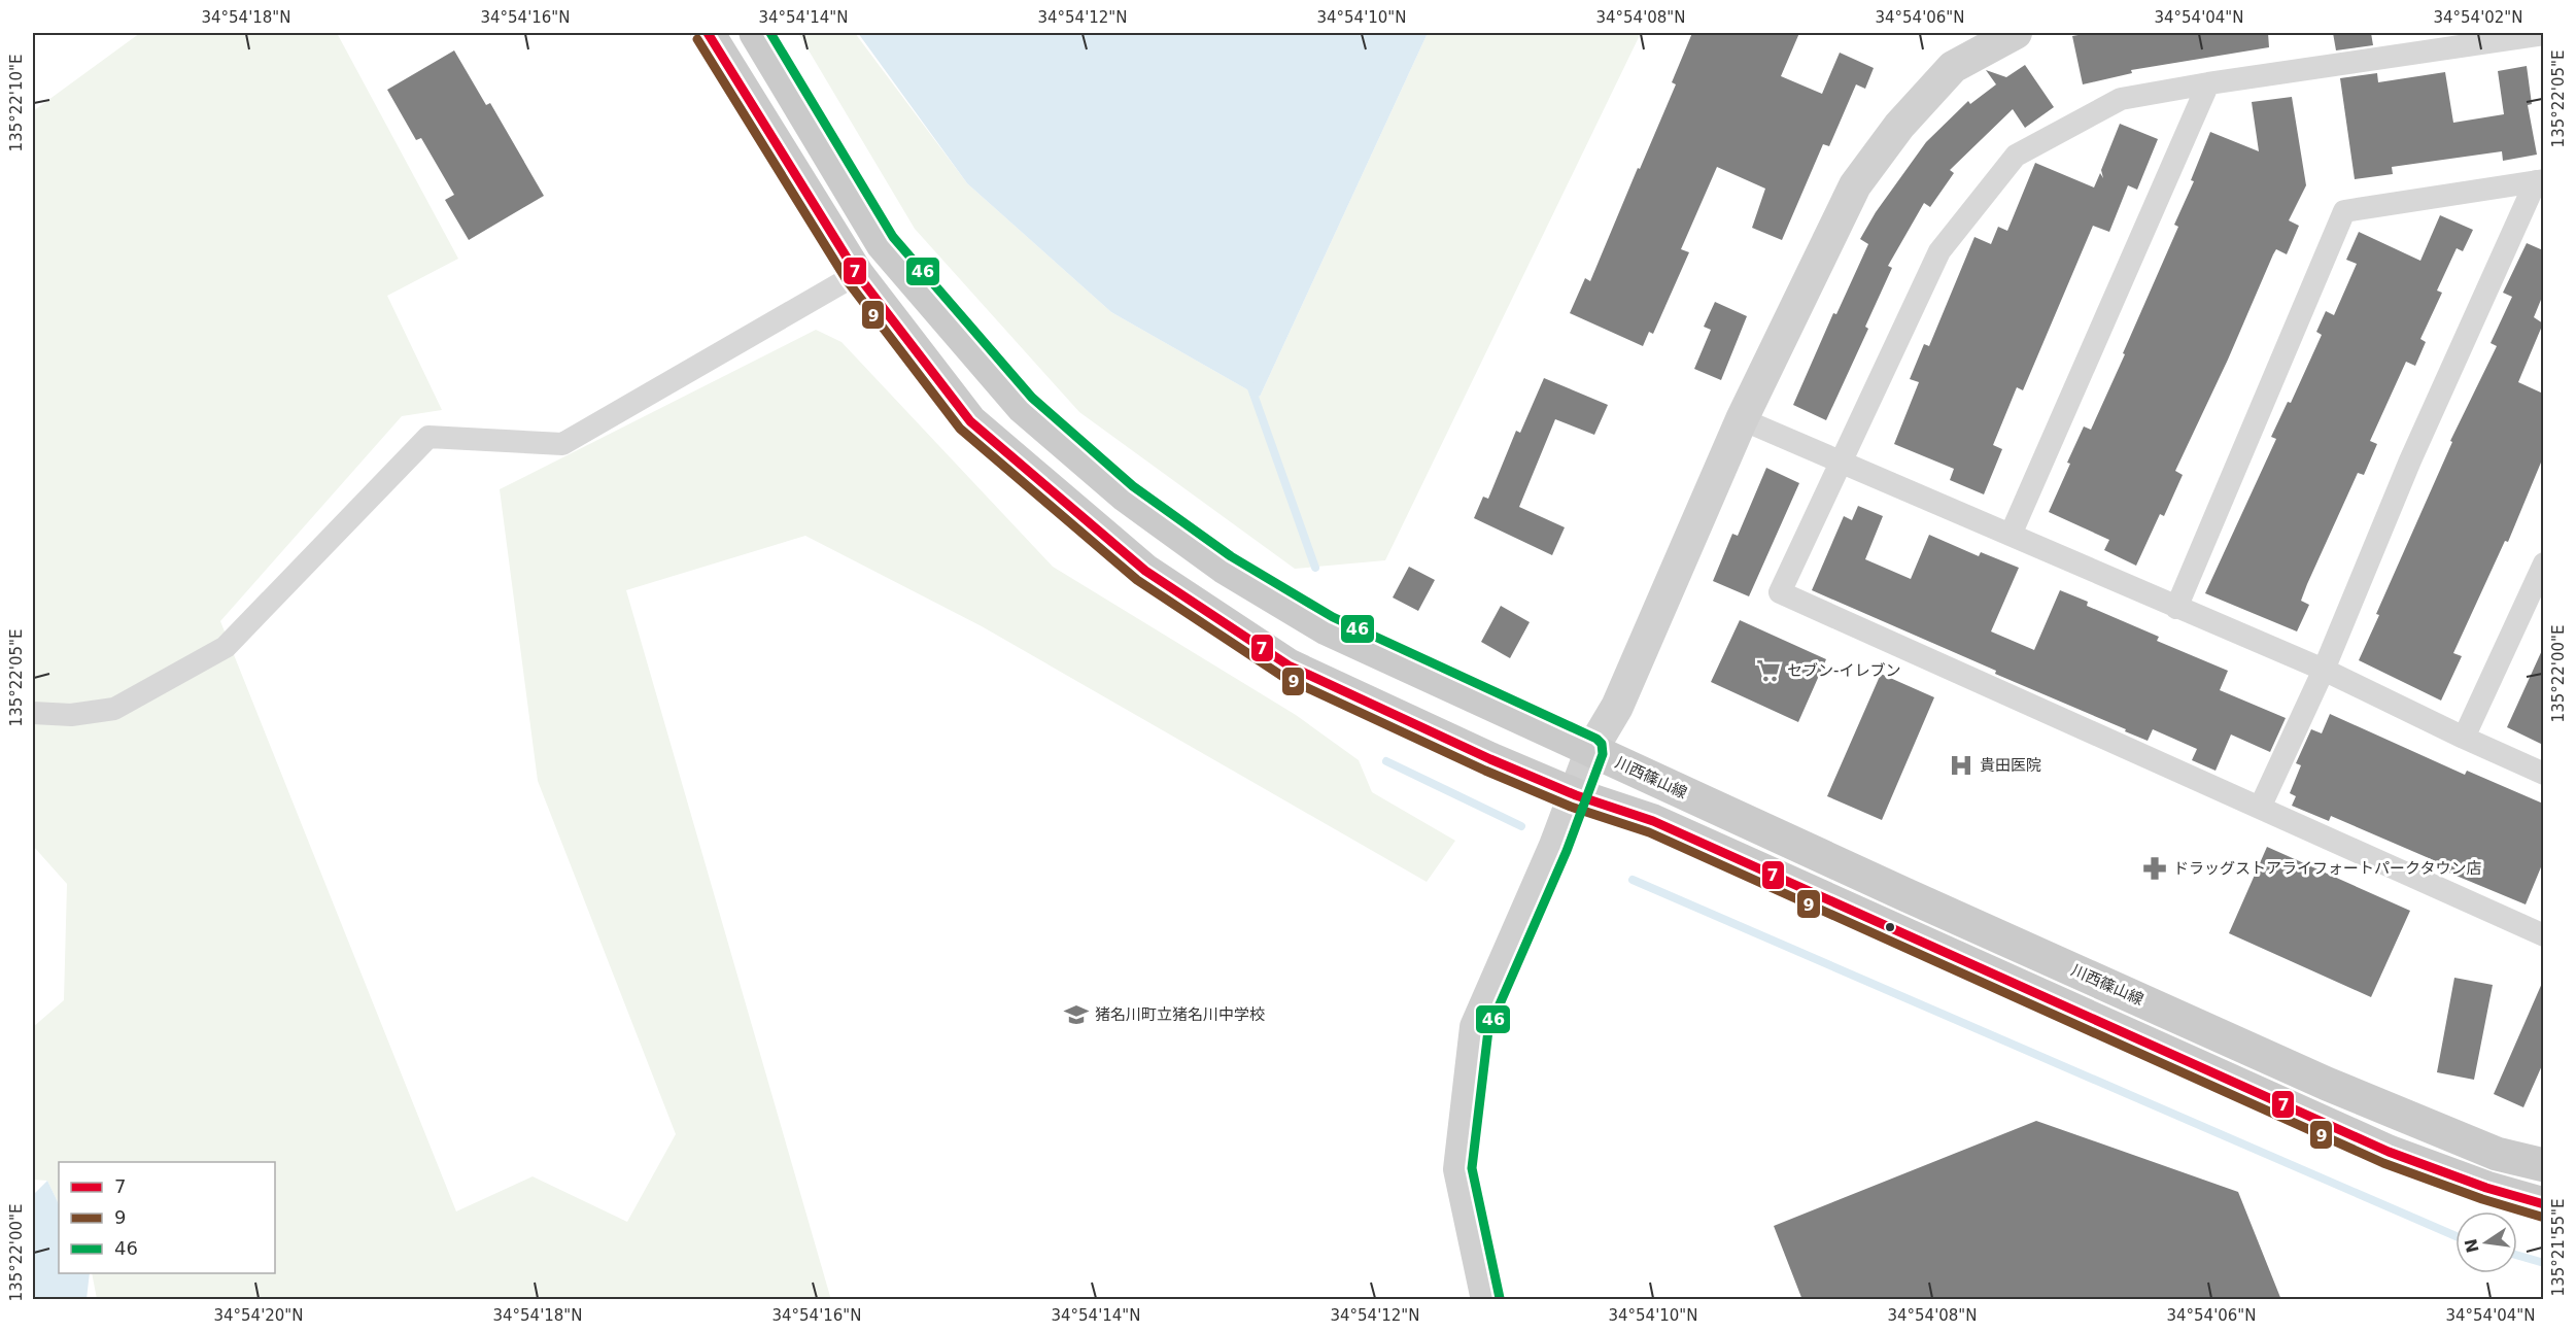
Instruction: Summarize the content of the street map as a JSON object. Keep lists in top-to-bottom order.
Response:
{
  "streets": {
    "main road": ["川西篠山線"]
  },
  "places": {
    "supermarket": ["セブン-イレブン"],
    "hospital": ["貴田医院"],
    "pharmacy": ["ドラッグストアライフォートパークタウン店"],
    "school or university": ["猪名川町立猪名川中学校"]
  },
  "lines": ["transit line 7", "transit line 46", "transit line 9"],
  "legend": ["7", "9", "46"],
  "north": "left",
  "coordinates": [
    "34°54'18\"N",
    "34°54'16\"N",
    "34°54'14\"N",
    "34°54'12\"N",
    "34°54'10\"N",
    "34°54'08\"N",
    "34°54'06\"N",
    "34°54'04\"N",
    "34°54'02\"N",
    "135°22'05\"E",
    "135°22'10\"E",
    "135°22'00\"E",
    "135°21'55\"E",
    "34°54'20\"N"
  ]
}
